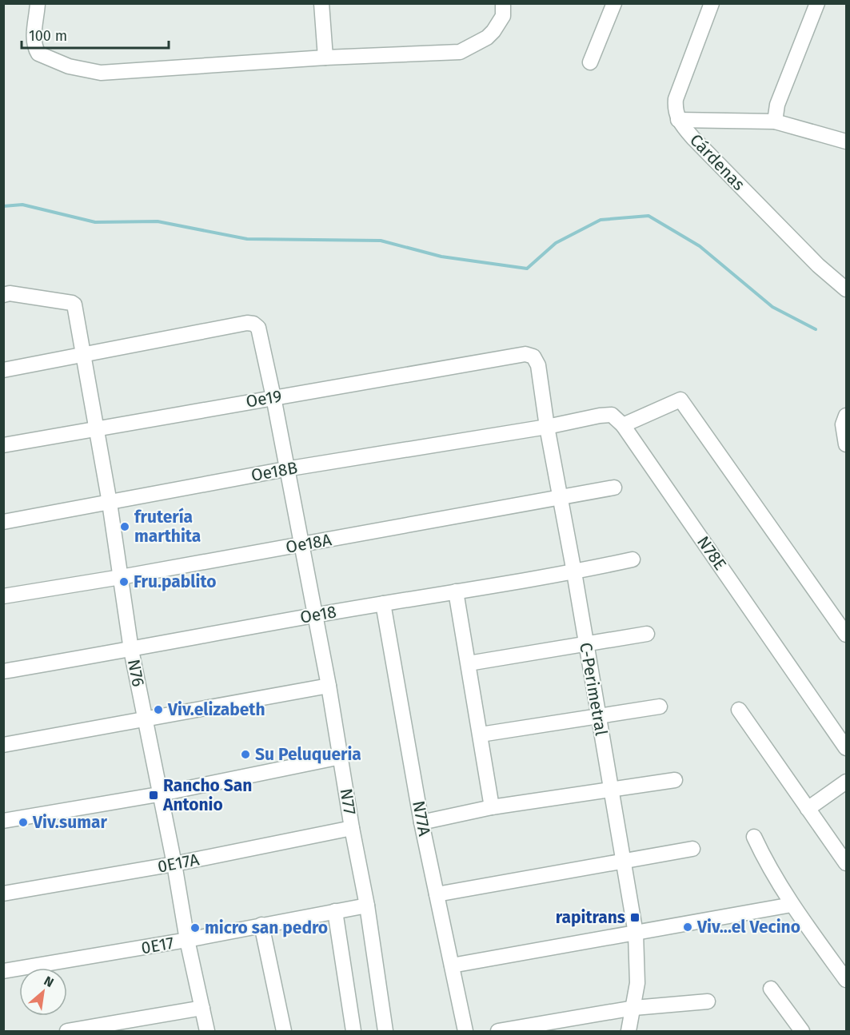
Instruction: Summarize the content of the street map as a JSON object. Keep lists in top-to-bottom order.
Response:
{
  "streets": {
    "street": [
      "Cárdenas",
      "Oe19",
      "Oe18B",
      "Oe18A",
      "N78E",
      "Oe18",
      "N76",
      "C-Perimetral",
      "N77",
      "N77A",
      "0E17A",
      "0E17"
    ]
  },
  "crossings": [
    ["Oe19", "N76"],
    ["Oe19", "C-Perimetral"],
    ["Oe19", "N77"],
    ["Oe18B", "N78E"],
    ["Oe18B", "N76"],
    ["Oe18B", "C-Perimetral"],
    ["Oe18B", "N77"],
    ["Oe18A", "N76"],
    ["Oe18A", "C-Perimetral"],
    ["Oe18A", "N77"],
    ["N78E", "C-Perimetral"],
    ["Oe18", "N76"],
    ["Oe18", "C-Perimetral"],
    ["Oe18", "N77"],
    ["Oe18", "N77A"],
    ["N76", "N77"],
    ["N76", "0E17A"],
    ["N76", "0E17"],
    ["N77", "0E17A"],
    ["N77", "0E17"]
  ],
  "places": {
    "other": [
      "frutería marthita",
      "Fru.pablito",
      "Viv.elizabeth",
      "Su Peluqueria",
      "Viv.sumar",
      "Viv...el Vecino",
      "micro san pedro"
    ],
    "transit": ["Rancho San Antonio", "rapitrans"]
  },
  "scale_bar": "100 m",
  "north": "top right"
}
